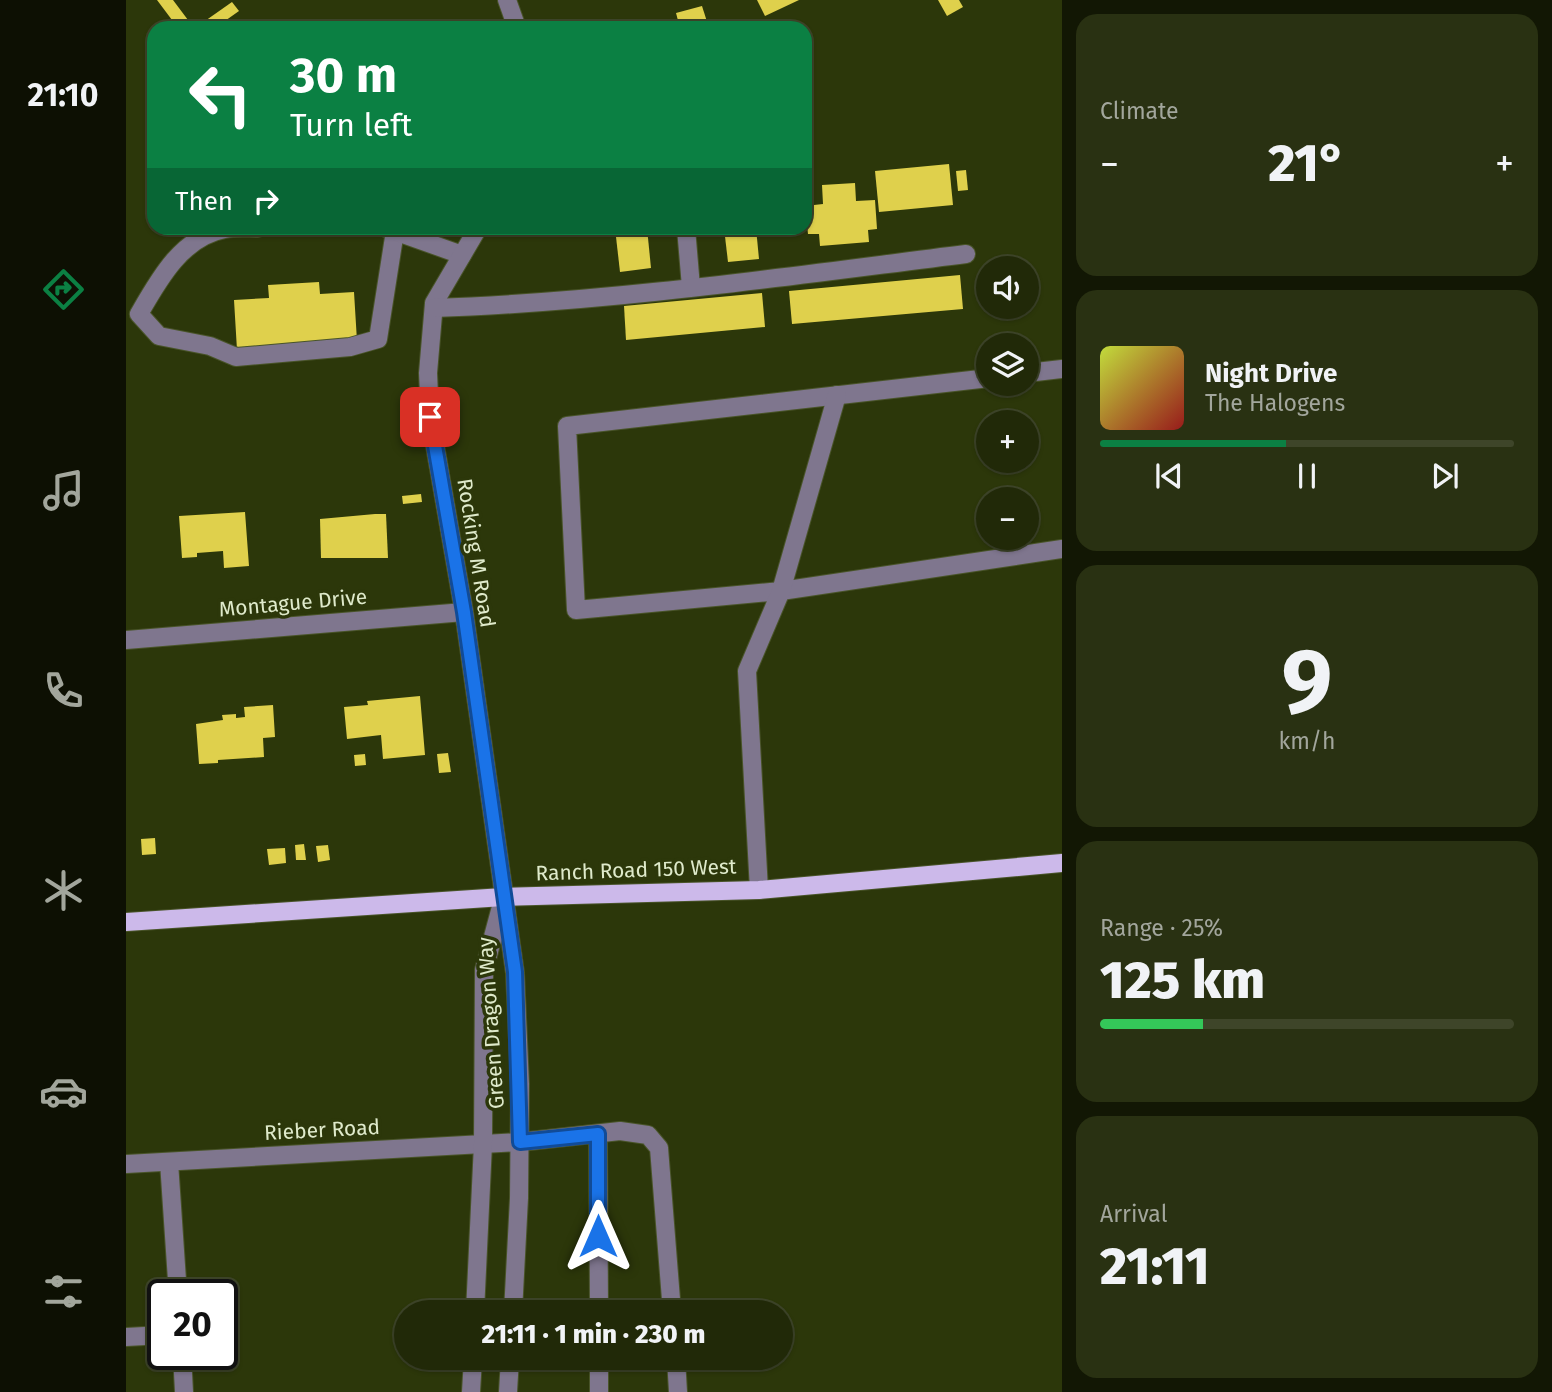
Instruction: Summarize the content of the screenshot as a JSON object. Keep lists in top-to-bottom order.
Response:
{
  "streets": {
    "main road": ["Ranch Road 150 West"],
    "street": [
      "Rocking M Road",
      "Montague Drive",
      "Green Dragon Way",
      "Rieber Road"
    ]
  },
  "crossings": [
    ["Rocking M Road", "Montague Drive"],
    ["Rocking M Road", "Ranch Road 150 West"],
    ["Rocking M Road", "Green Dragon Way"],
    ["Ranch Road 150 West", "Green Dragon Way"],
    ["Green Dragon Way", "Rieber Road"]
  ],
  "page": {
    "tabs": "21:10",
    "tile": [
      "Climate",
      ["9", "km/h"],
      ["Range · 25%", "125 km"],
      ["Arrival", "21:11"]
    ],
    "turn": ["30 m", "Turn left"],
    "heat": ["−", "21°", "+"],
    "then": "Then",
    "map_buttons": ["+", "−"],
    "song": ["Night Drive", "The Halogens"],
    "limit": "20",
    "trip": "21:11 · 1 min · 230 m"
  }
}
